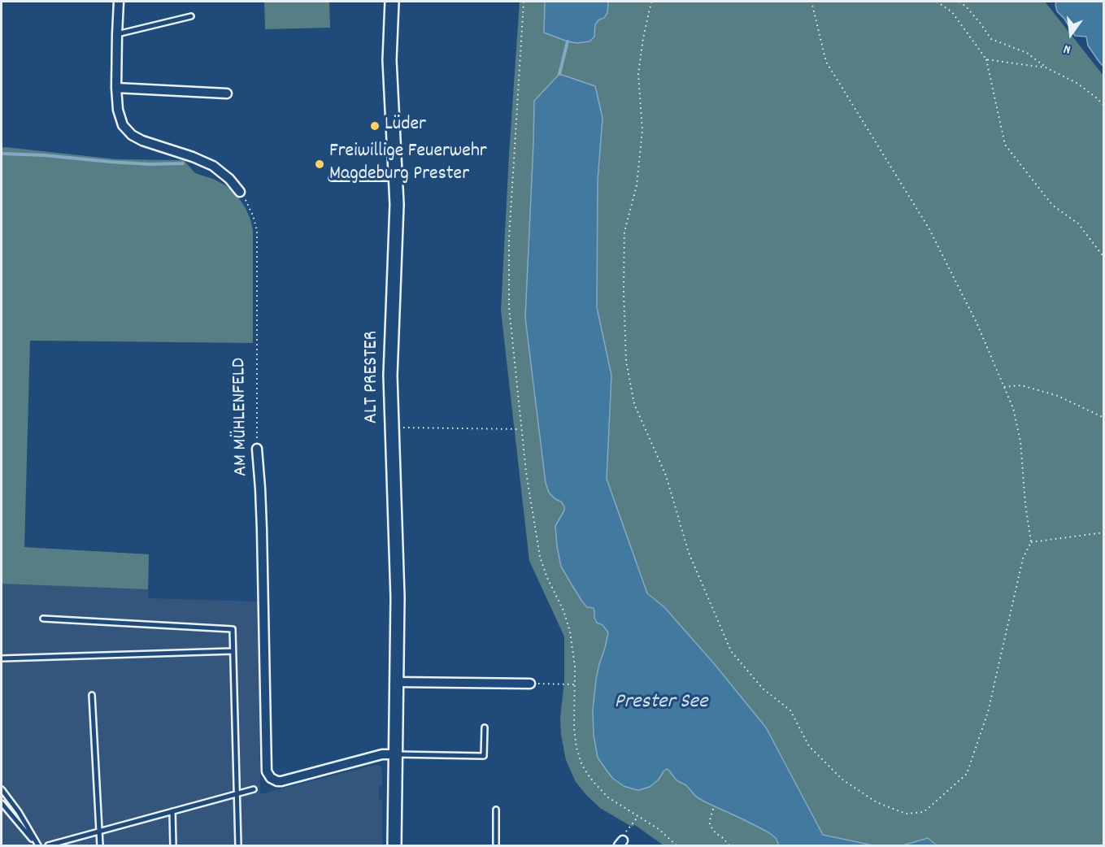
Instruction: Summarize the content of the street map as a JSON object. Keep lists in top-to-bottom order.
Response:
{
  "streets": {
    "main road": ["ALT PRESTER"],
    "street": ["AM MÜHLENFELD"]
  },
  "crossings": [
    ["ALT PRESTER", "AM MÜHLENFELD"]
  ],
  "water": ["Prester See"],
  "places": ["Lüder", "Freiwillige Feuerwehr Magdeburg Prester"],
  "north": "bottom"
}
